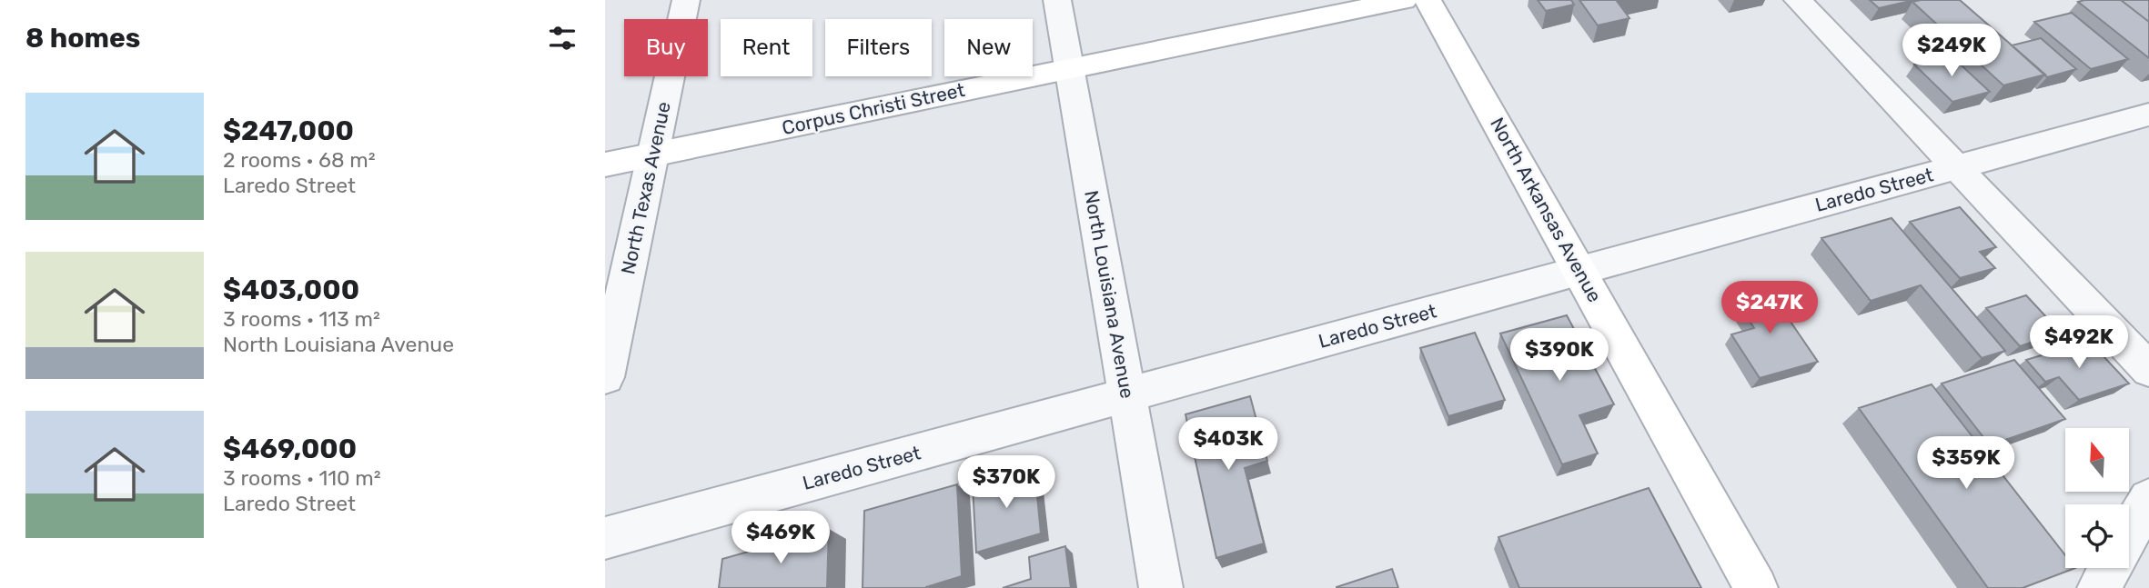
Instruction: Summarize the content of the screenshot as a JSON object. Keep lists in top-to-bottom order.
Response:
{
  "streets": {
    "main road": ["Corpus Christi Street", "North Arkansas Avenue"],
    "street": ["North Texas Avenue", "Laredo Street", "North Louisiana Avenue"]
  },
  "crossings": [
    ["Corpus Christi Street", "North Texas Avenue"],
    ["Corpus Christi Street", "North Louisiana Avenue"],
    ["Laredo Street", "North Arkansas Avenue"],
    ["Laredo Street", "North Louisiana Avenue"]
  ],
  "north": "top",
  "page": {
    "heading": "8 homes",
    "chip": [
      "Buy",
      "Rent",
      "Filters",
      "New"
    ],
    "price": [
      "$249K",
      "$247K",
      "$492K",
      "$390K",
      "$403K",
      "$359K",
      "$370K",
      "$469K"
    ],
    "list": [
      {
        "name": "$247,000",
        "note": "2 rooms · 68 m² · Laredo Street"
      },
      {
        "name": "$403,000",
        "note": "3 rooms · 113 m² · North Louisiana Avenue"
      },
      {
        "name": "$469,000",
        "note": "3 rooms · 110 m² · Laredo Street"
      }
    ]
  }
}
